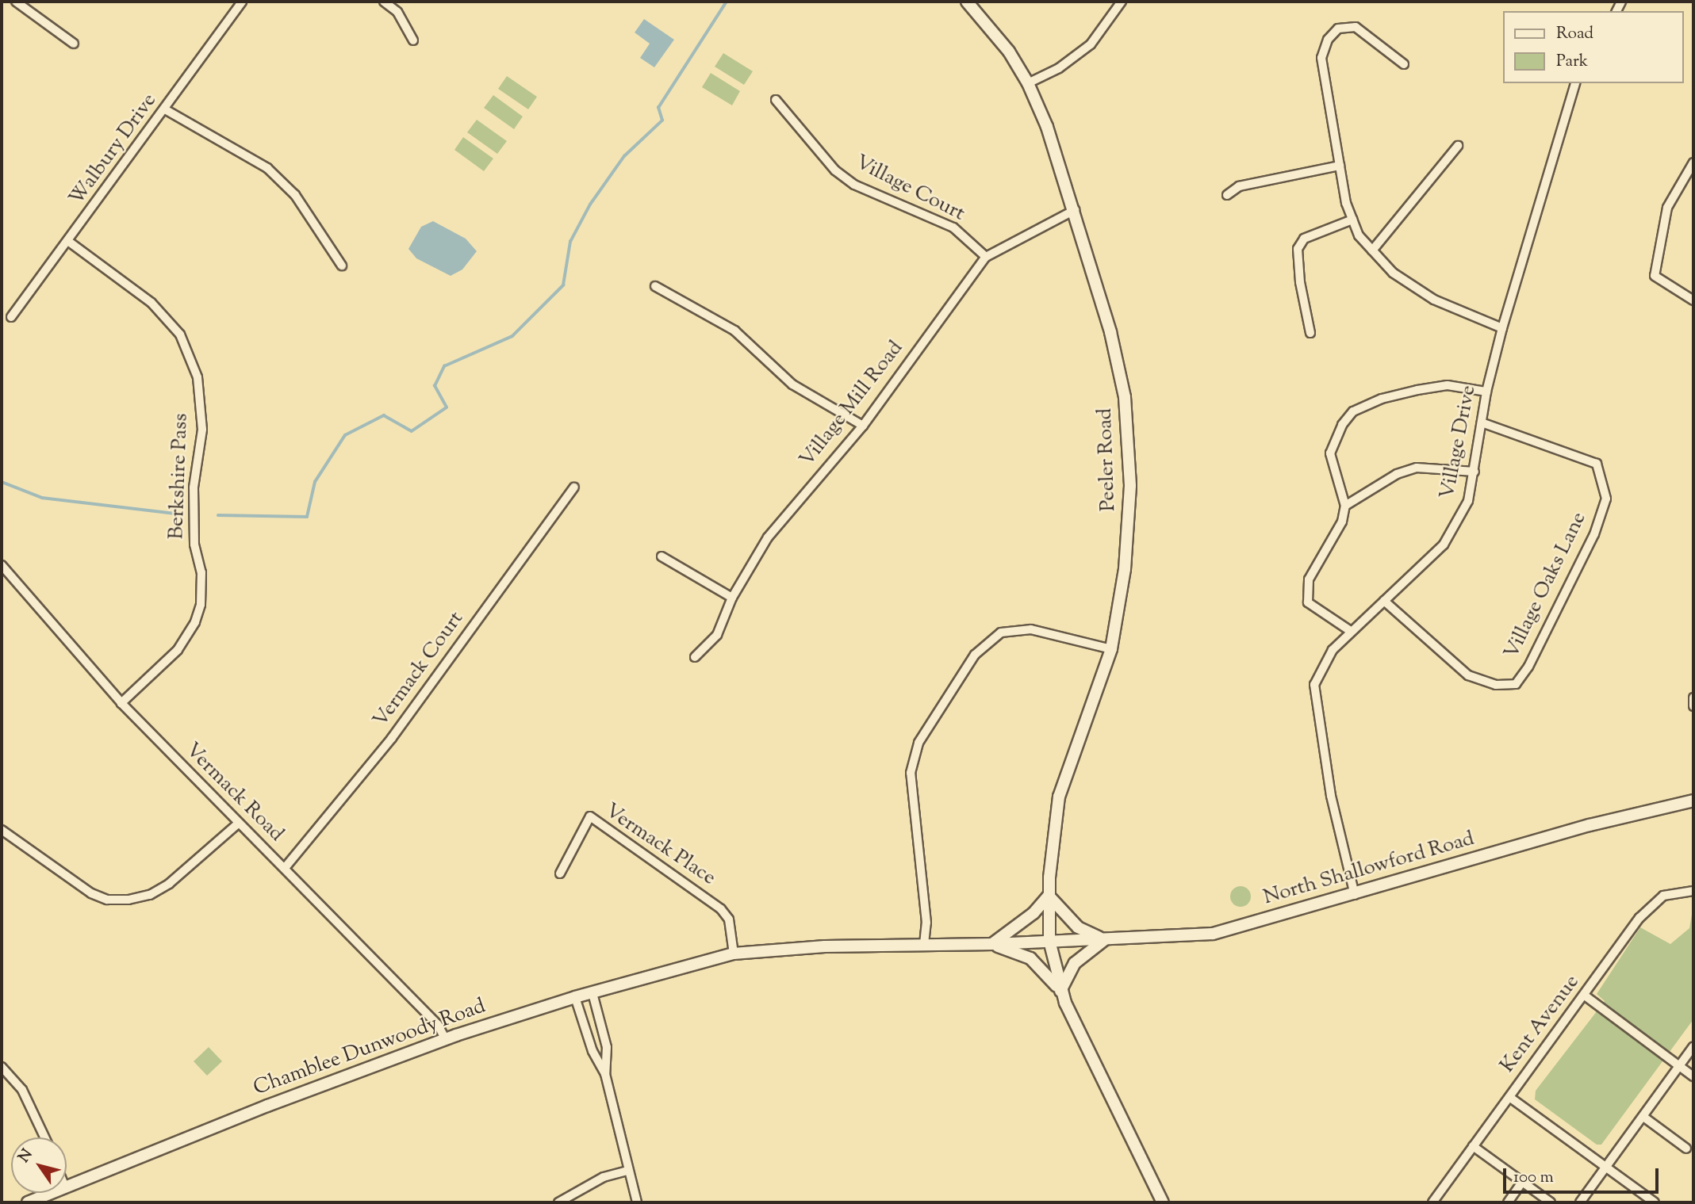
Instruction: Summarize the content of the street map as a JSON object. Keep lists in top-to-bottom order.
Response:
{
  "streets": {
    "street": [
      "Walbury Drive",
      "Village Court",
      "Village Mill Road",
      "Village Drive",
      "Peeler Road",
      "Berkshire Pass",
      "Village Oaks Lane",
      "Vermack Court",
      "Vermack Road",
      "Vermack Place",
      "North Shallowford Road",
      "Kent Avenue",
      "Chamblee Dunwoody Road"
    ]
  },
  "crossings": [
    ["Walbury Drive", "Berkshire Pass"],
    ["Village Court", "Village Mill Road"],
    ["Village Mill Road", "Peeler Road"],
    ["Village Drive", "Village Oaks Lane"],
    ["Village Drive", "North Shallowford Road"],
    ["Peeler Road", "North Shallowford Road"],
    ["Berkshire Pass", "Vermack Road"],
    ["Vermack Court", "Vermack Road"],
    ["Vermack Road", "Chamblee Dunwoody Road"],
    ["Vermack Place", "Chamblee Dunwoody Road"]
  ],
  "legend": ["Road", "Park"],
  "scale_bar": "100 m",
  "north": "top left"
}
